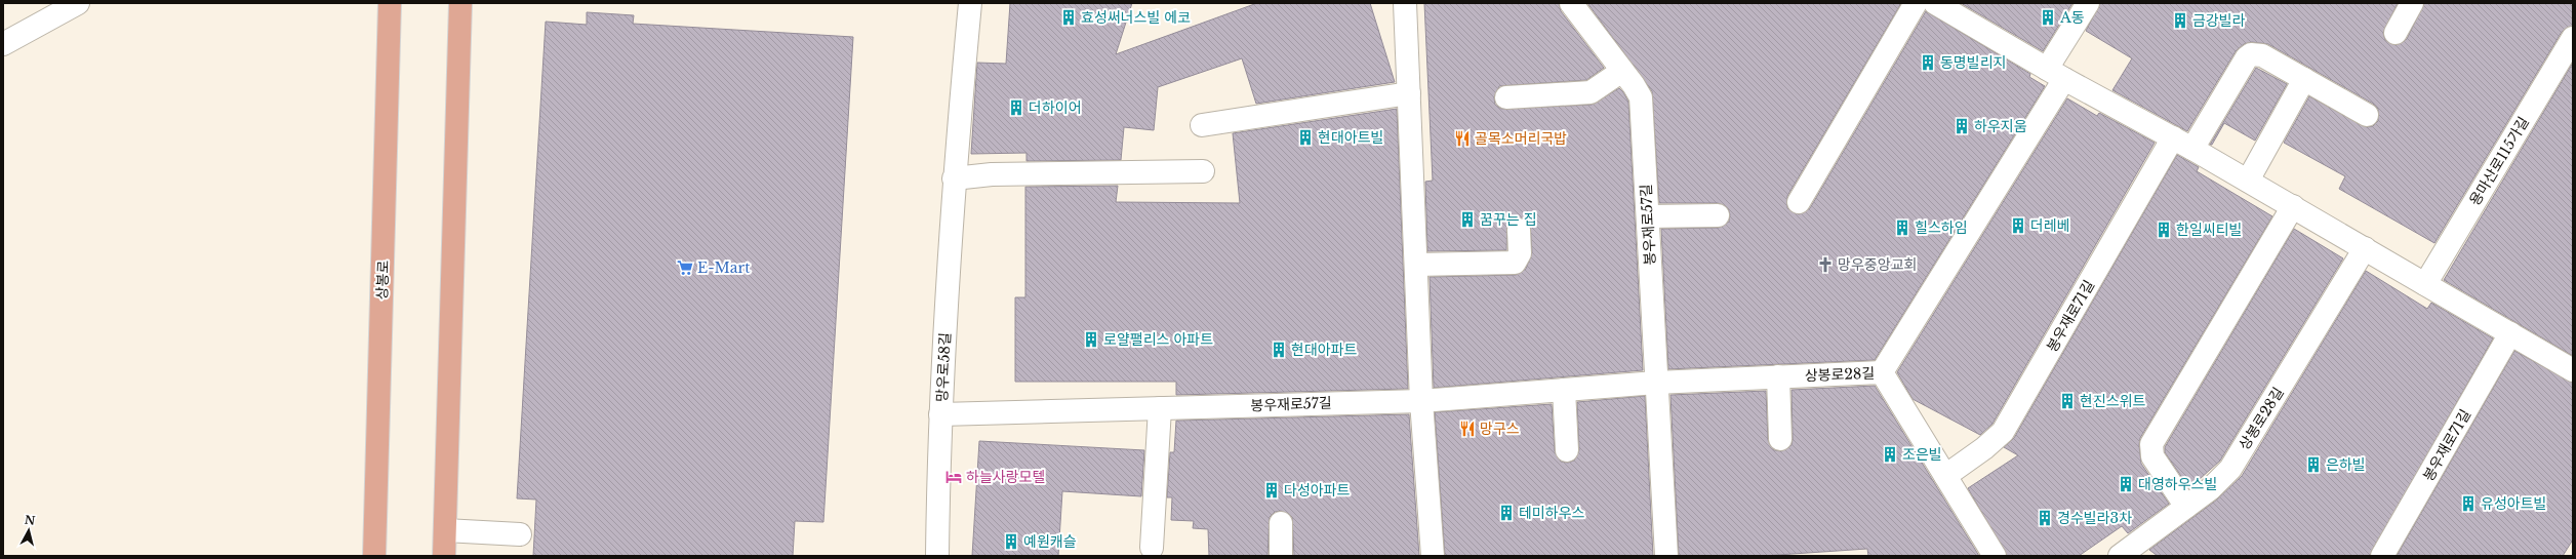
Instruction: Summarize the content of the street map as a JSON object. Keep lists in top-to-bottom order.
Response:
{
  "streets": {
    "main road": ["상봉로"],
    "street": [
      "용마산로115가길",
      "봉우재로57길",
      "봉우재로71길",
      "망우로58길",
      "상봉로28길"
    ]
  },
  "crossings": [
    ["봉우재로57길", "망우로58길"],
    ["봉우재로57길", "상봉로28길"],
    ["봉우재로71길", "상봉로28길"]
  ],
  "places": {
    "building": [
      "효성써너스빌 에코",
      "A동",
      "금강빌라",
      "동명빌리지",
      "더하이어",
      "하우지움",
      "현대아트빌",
      "꿈꾸는 집",
      "더레베",
      "힐스하임",
      "한일씨티빌",
      "로얄팰리스 아파트",
      "현대아파트",
      "현진스위트",
      "조은빌",
      "은하빌",
      "대영하우스빌",
      "다성아파트",
      "유성아트빌",
      "테미하우스",
      "경수빌라3차",
      "예원캐슬"
    ],
    "restaurant": ["골목소머리국밥", "망구스"],
    "church": ["망우중앙교회"],
    "supermarket": ["E-Mart"],
    "hotel": ["하늘사랑모텔"]
  },
  "north": "top"
}
